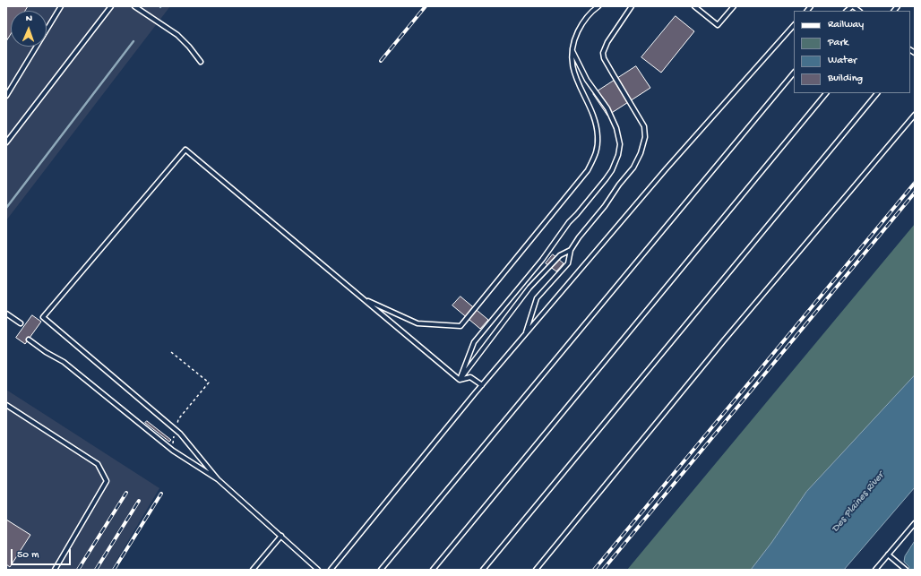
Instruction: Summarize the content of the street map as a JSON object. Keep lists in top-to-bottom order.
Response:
{
  "water": ["Des Plaines River"],
  "legend": [
    "Railway",
    "Park",
    "Water",
    "Building"
  ],
  "scale_bar": "50 m",
  "north": "top"
}
